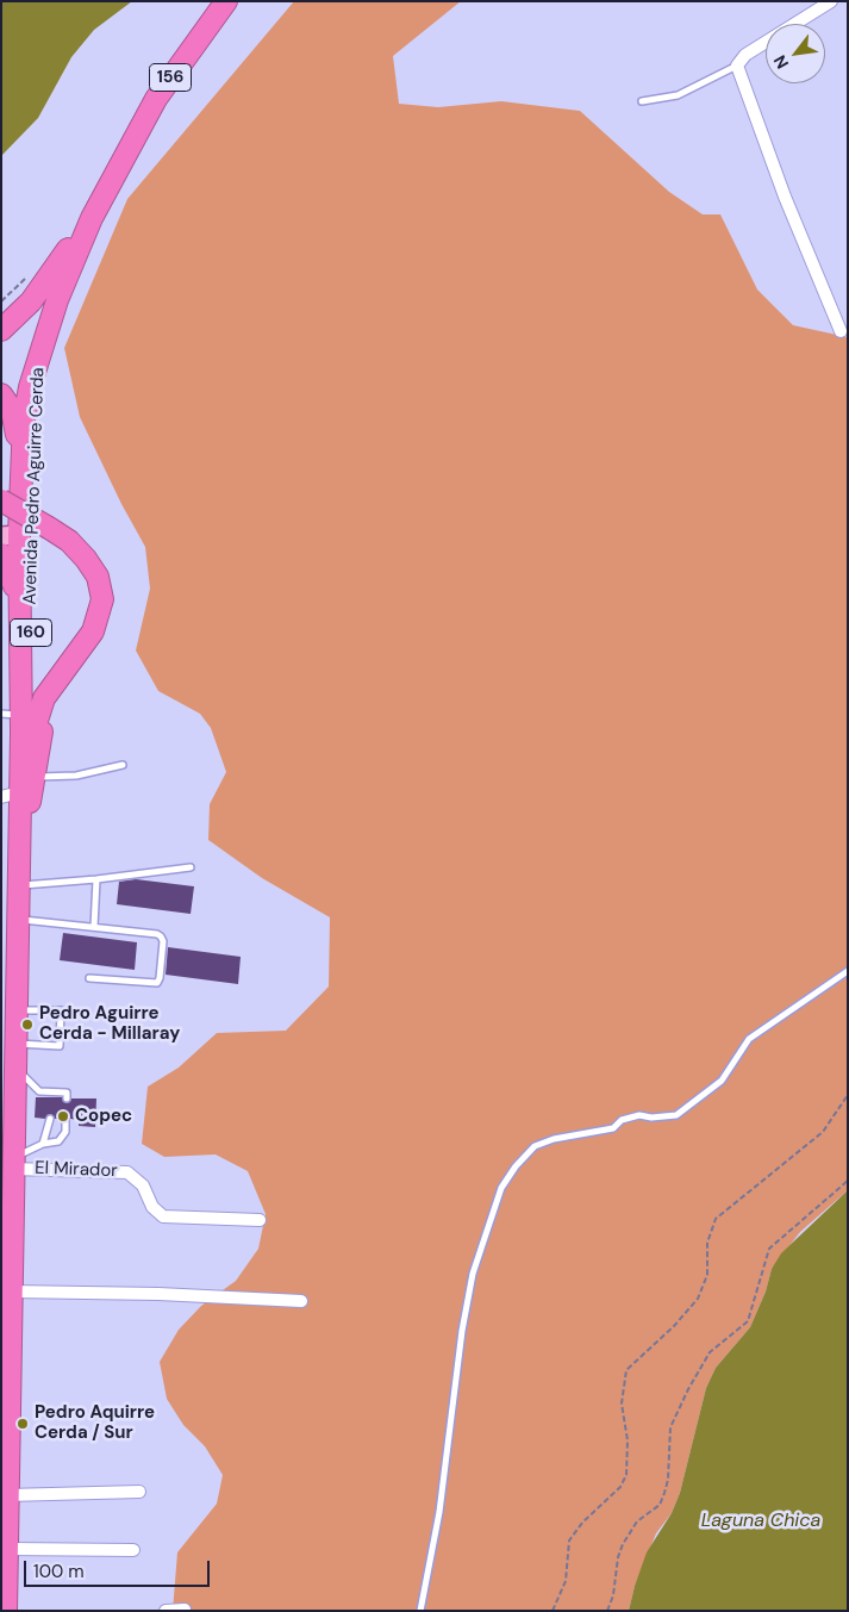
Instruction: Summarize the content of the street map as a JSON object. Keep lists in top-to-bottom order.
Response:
{
  "streets": {
    "highway": ["156", "Avenida Pedro Aguirre Cerda", "160"],
    "street": ["El Mirador"]
  },
  "crossings": [
    ["156", "Avenida Pedro Aguirre Cerda"]
  ],
  "water": ["Laguna Chica"],
  "places": ["Pedro Aguirre Cerda - Millaray", "Copec", "Pedro Aquirre Cerda / Sur"],
  "scale_bar": "100 m",
  "north": "bottom left"
}
